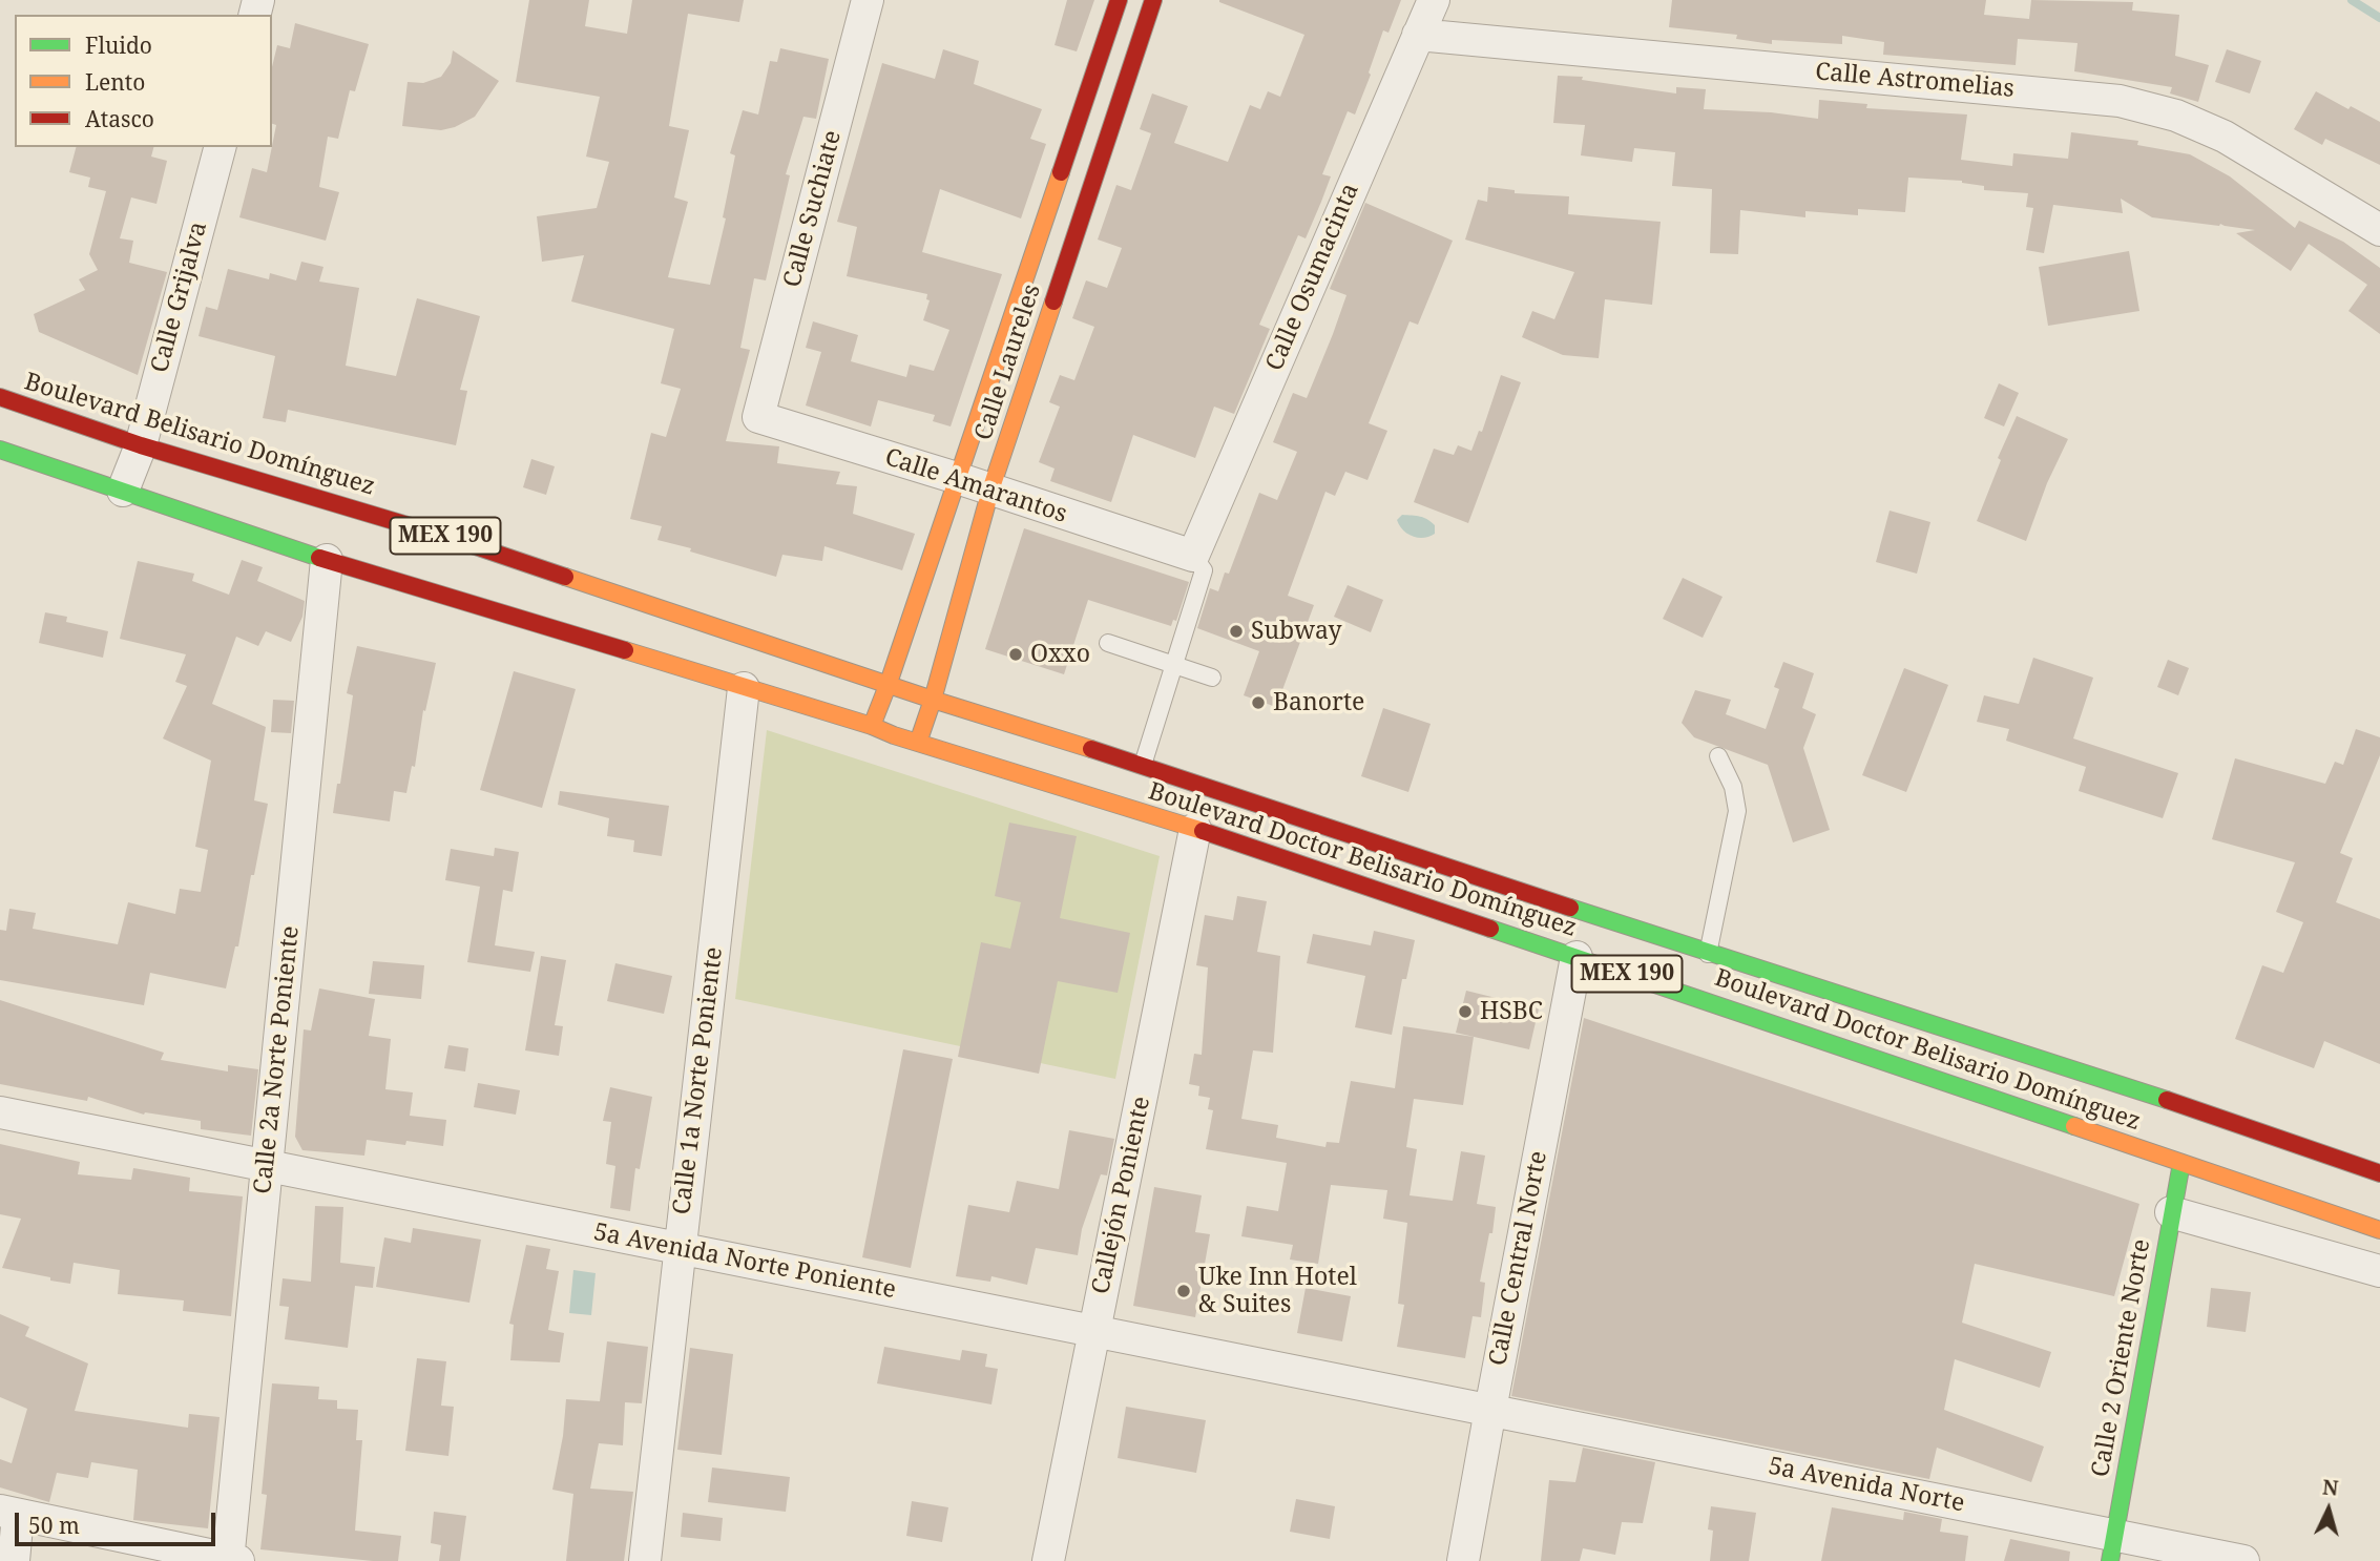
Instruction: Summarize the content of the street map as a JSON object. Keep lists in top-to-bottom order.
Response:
{
  "streets": {
    "main road": [
      "Calle Laureles",
      "Boulevard Belisario Domínguez",
      "MEX 190",
      "Boulevard Doctor Belisario Domínguez",
      "Calle 2 Oriente Norte"
    ],
    "street": [
      "Calle Astromelias",
      "Calle Suchiate",
      "Calle Osumacinta",
      "Calle Grijalva",
      "Calle Amarantos",
      "Calle 2a Norte Poniente",
      "Calle 1a Norte Poniente",
      "Callejón Poniente",
      "Calle Central Norte",
      "5a Avenida Norte Poniente",
      "5a Avenida Norte"
    ]
  },
  "crossings": [
    ["Calle Astromelias", "Calle Osumacinta"],
    ["Calle Suchiate", "Calle Amarantos"],
    ["Calle Osumacinta", "Calle Amarantos"],
    ["Calle Grijalva", "Boulevard Belisario Domínguez"],
    ["Calle Grijalva", "MEX 190"],
    ["Calle Laureles", "Boulevard Belisario Domínguez"],
    ["Calle Laureles", "Calle Amarantos"],
    ["Calle Laureles", "MEX 190"],
    ["Calle Laureles", "Boulevard Doctor Belisario Domínguez"],
    ["Boulevard Belisario Domínguez", "Boulevard Doctor Belisario Domínguez"],
    ["MEX 190", "Boulevard Doctor Belisario Domínguez"],
    ["MEX 190", "Calle 2a Norte Poniente"],
    ["MEX 190", "Calle 1a Norte Poniente"],
    ["Boulevard Doctor Belisario Domínguez", "Callejón Poniente"],
    ["Boulevard Doctor Belisario Domínguez", "Calle Central Norte"],
    ["Boulevard Doctor Belisario Domínguez", "Calle 2 Oriente Norte"],
    ["Calle 2a Norte Poniente", "5a Avenida Norte Poniente"],
    ["Calle 1a Norte Poniente", "5a Avenida Norte Poniente"],
    ["Callejón Poniente", "5a Avenida Norte Poniente"],
    ["Calle Central Norte", "5a Avenida Norte Poniente"],
    ["Calle Central Norte", "5a Avenida Norte"],
    ["5a Avenida Norte Poniente", "5a Avenida Norte"],
    ["Calle 2 Oriente Norte", "5a Avenida Norte"]
  ],
  "places": [
    "Subway",
    "Oxxo",
    "Banorte",
    "HSBC",
    "Uke Inn Hotel & Suites"
  ],
  "legend": ["Fluido", "Lento", "Atasco"],
  "scale_bar": "50 m",
  "north": "top"
}
